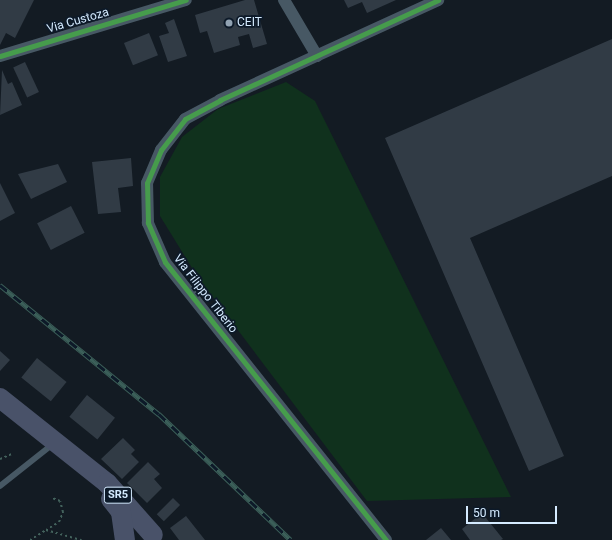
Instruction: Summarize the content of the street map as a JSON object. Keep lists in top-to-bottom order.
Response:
{
  "streets": {
    "main road": ["SR5"],
    "street": ["Via Custoza", "Via Filippo Tiberio"]
  },
  "places": ["CEIT"],
  "scale_bar": "50 m"
}
